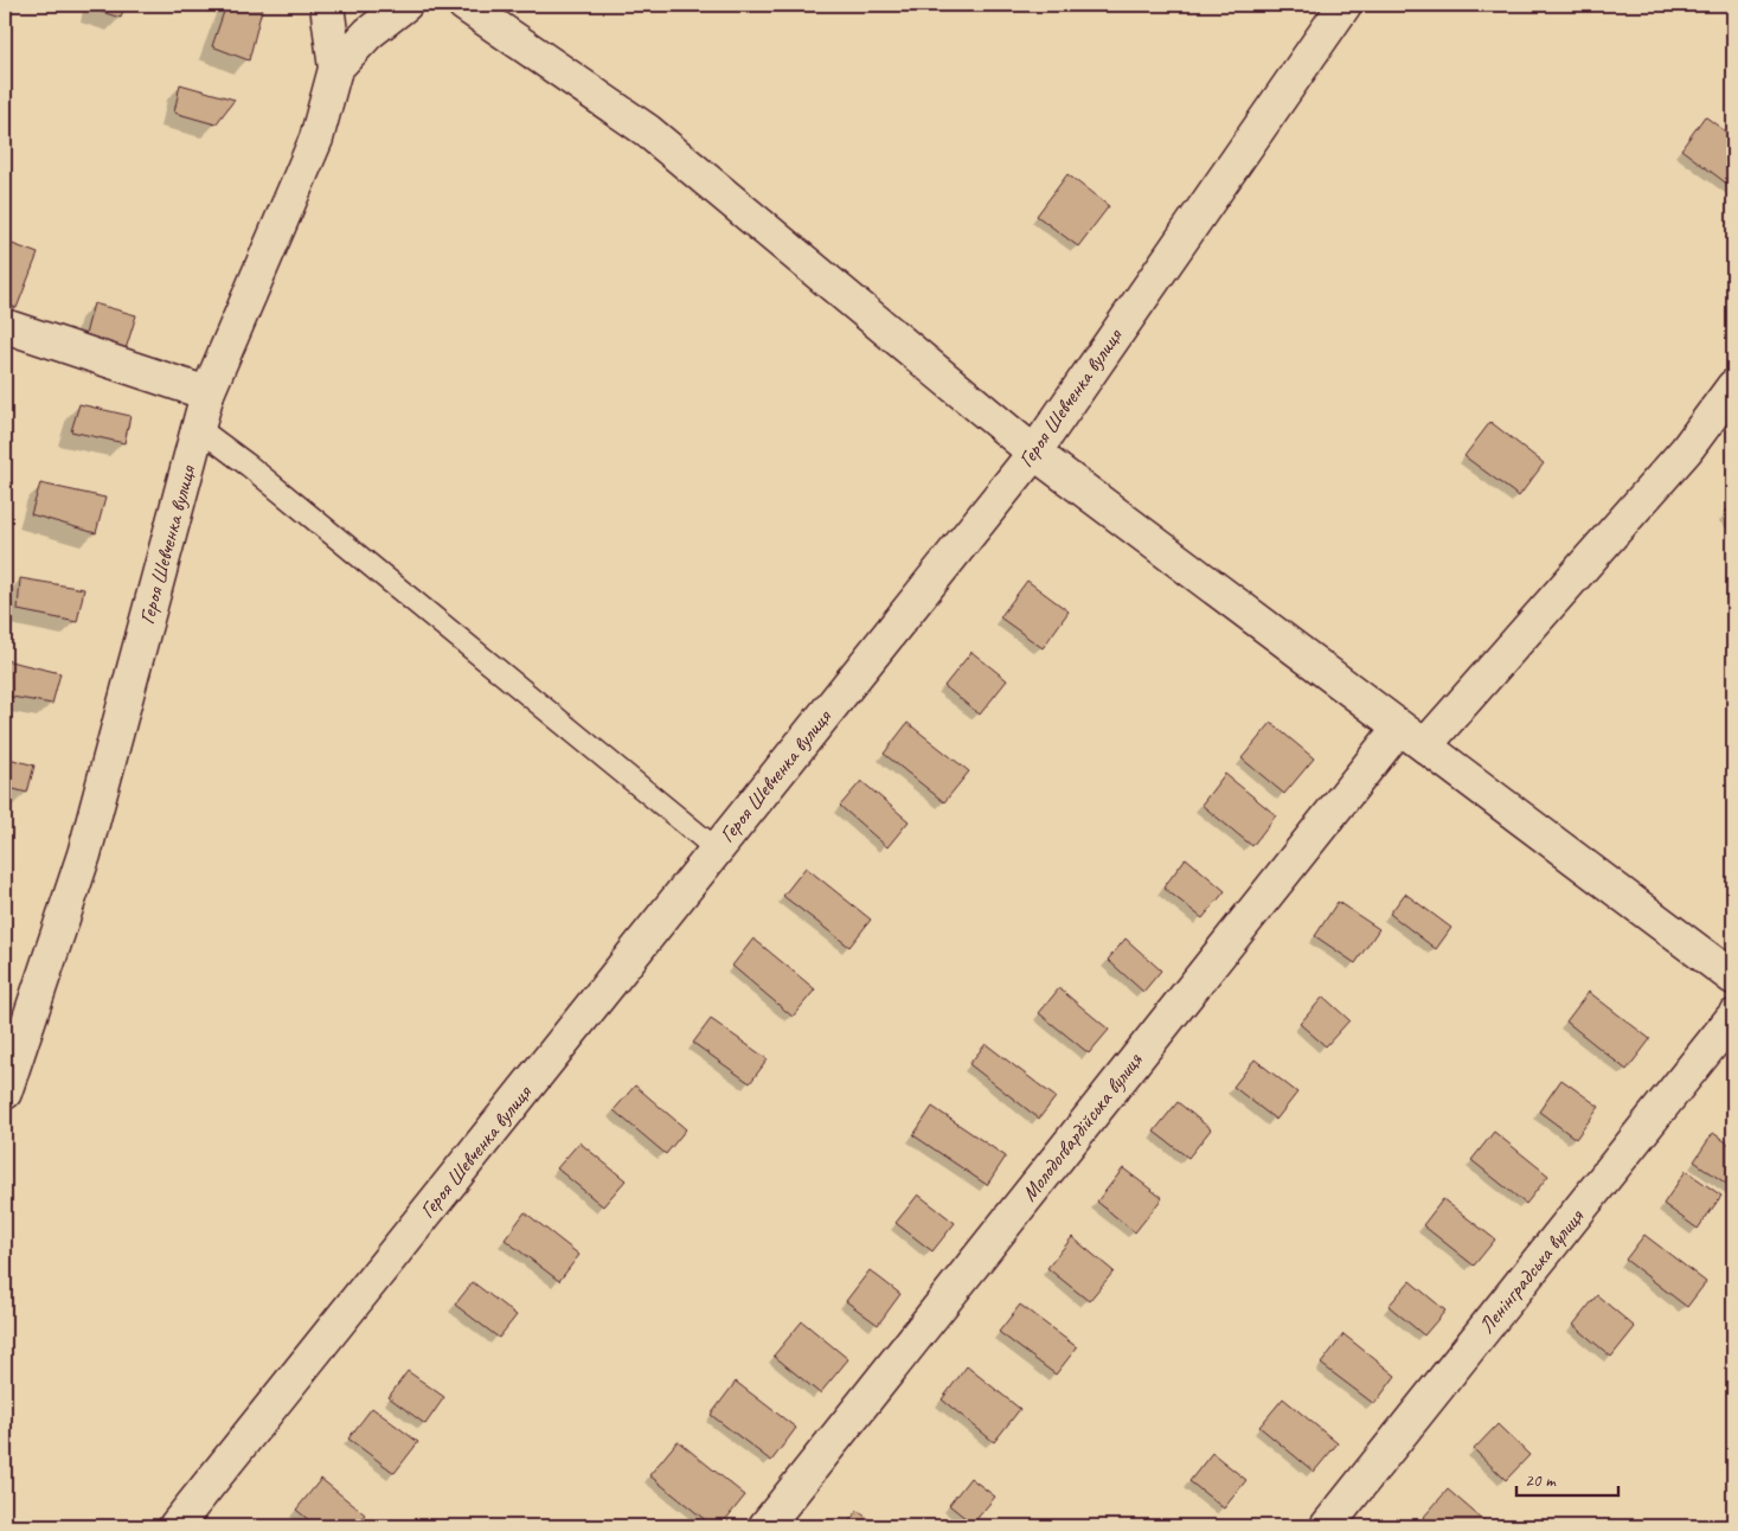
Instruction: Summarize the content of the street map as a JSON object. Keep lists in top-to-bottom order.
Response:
{
  "streets": {
    "street": ["Героя Шевченка вулиця", "Молодогвардійська вулиця", "Ленінградська вулиця"]
  },
  "scale_bar": "20 m"
}
